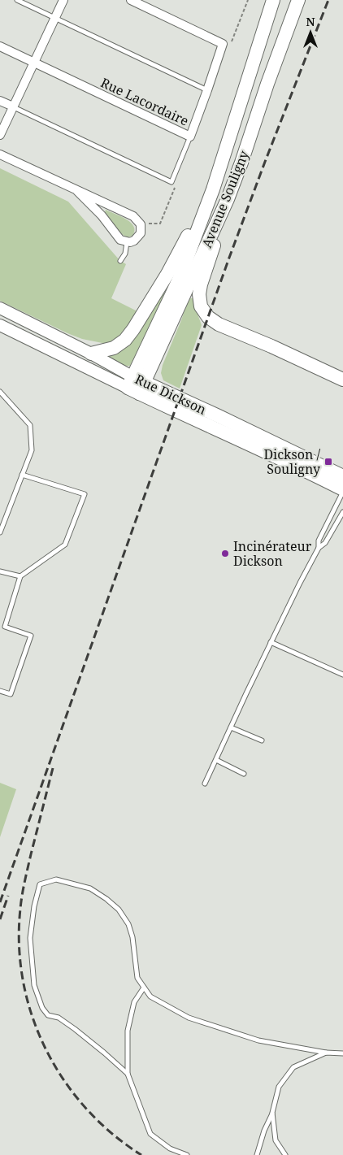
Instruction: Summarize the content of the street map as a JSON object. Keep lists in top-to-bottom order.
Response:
{
  "streets": {
    "main road": ["Avenue Souligny", "Rue Dickson"],
    "street": ["Rue Lacordaire"]
  },
  "crossings": [
    ["Avenue Souligny", "Rue Dickson"]
  ],
  "places": {
    "transit": ["Dickson / Souligny"],
    "other": ["Incinérateur Dickson"]
  },
  "north": "top"
}
